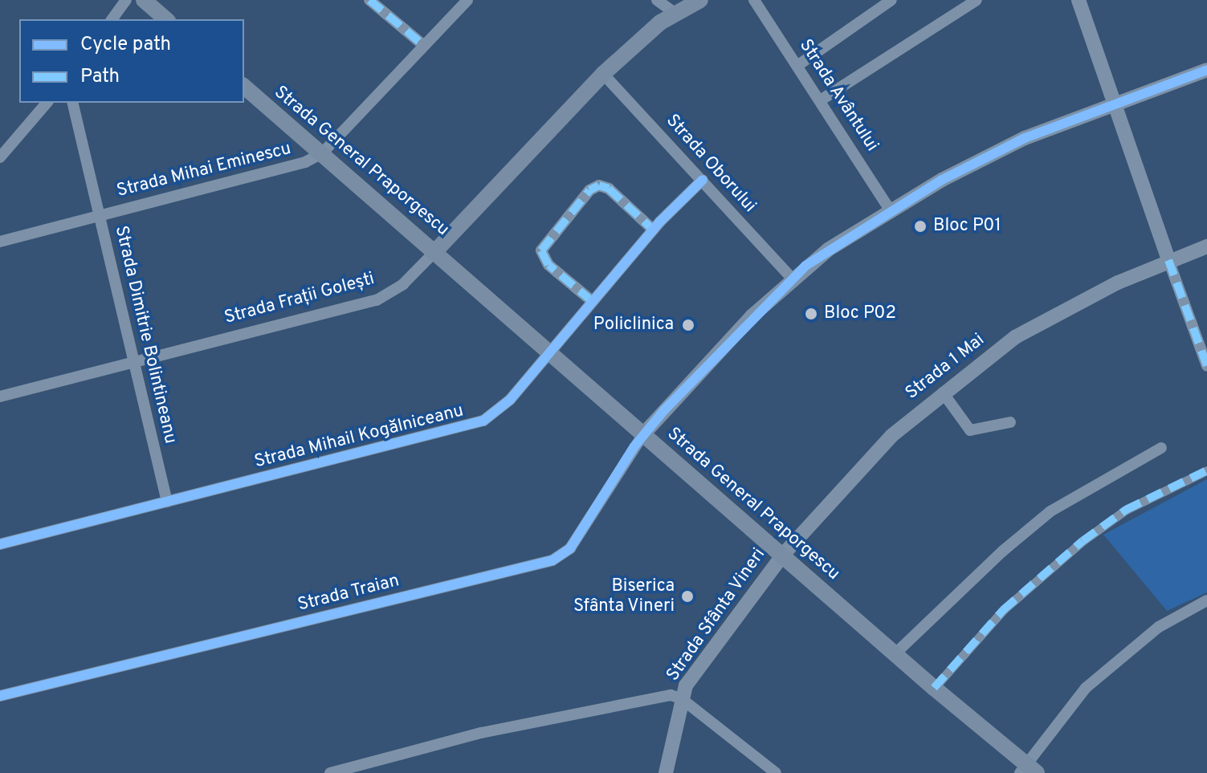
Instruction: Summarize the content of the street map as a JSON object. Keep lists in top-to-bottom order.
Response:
{
  "streets": {
    "main road": ["Strada General Praporgescu", "Strada Frații Golești"],
    "street": [
      "Strada Avântului",
      "Strada Oborului",
      "Strada Mihai Eminescu",
      "Strada Dimitrie Bolintineanu",
      "Strada 1 Mai",
      "Strada Mihail Kogălniceanu",
      "Strada Traian",
      "Strada Sfânta Vineri"
    ]
  },
  "crossings": [
    ["Strada General Praporgescu", "Strada Mihai Eminescu"],
    ["Strada General Praporgescu", "Strada Frații Golești"],
    ["Strada General Praporgescu", "Strada 1 Mai"],
    ["Strada General Praporgescu", "Strada Mihail Kogălniceanu"],
    ["Strada General Praporgescu", "Strada Traian"],
    ["Strada General Praporgescu", "Strada Sfânta Vineri"],
    ["Strada Oborului", "Strada Frații Golești"],
    ["Strada Oborului", "Strada Mihail Kogălniceanu"],
    ["Strada Mihai Eminescu", "Strada Dimitrie Bolintineanu"],
    ["Strada Frații Golești", "Strada Dimitrie Bolintineanu"],
    ["Strada Dimitrie Bolintineanu", "Strada Mihail Kogălniceanu"],
    ["Strada 1 Mai", "Strada Sfânta Vineri"]
  ],
  "places": [
    "Bloc P01",
    "Bloc P02",
    "Policlinica",
    "Biserica Sfânta Vineri"
  ],
  "legend": ["Cycle path", "Path"]
}
